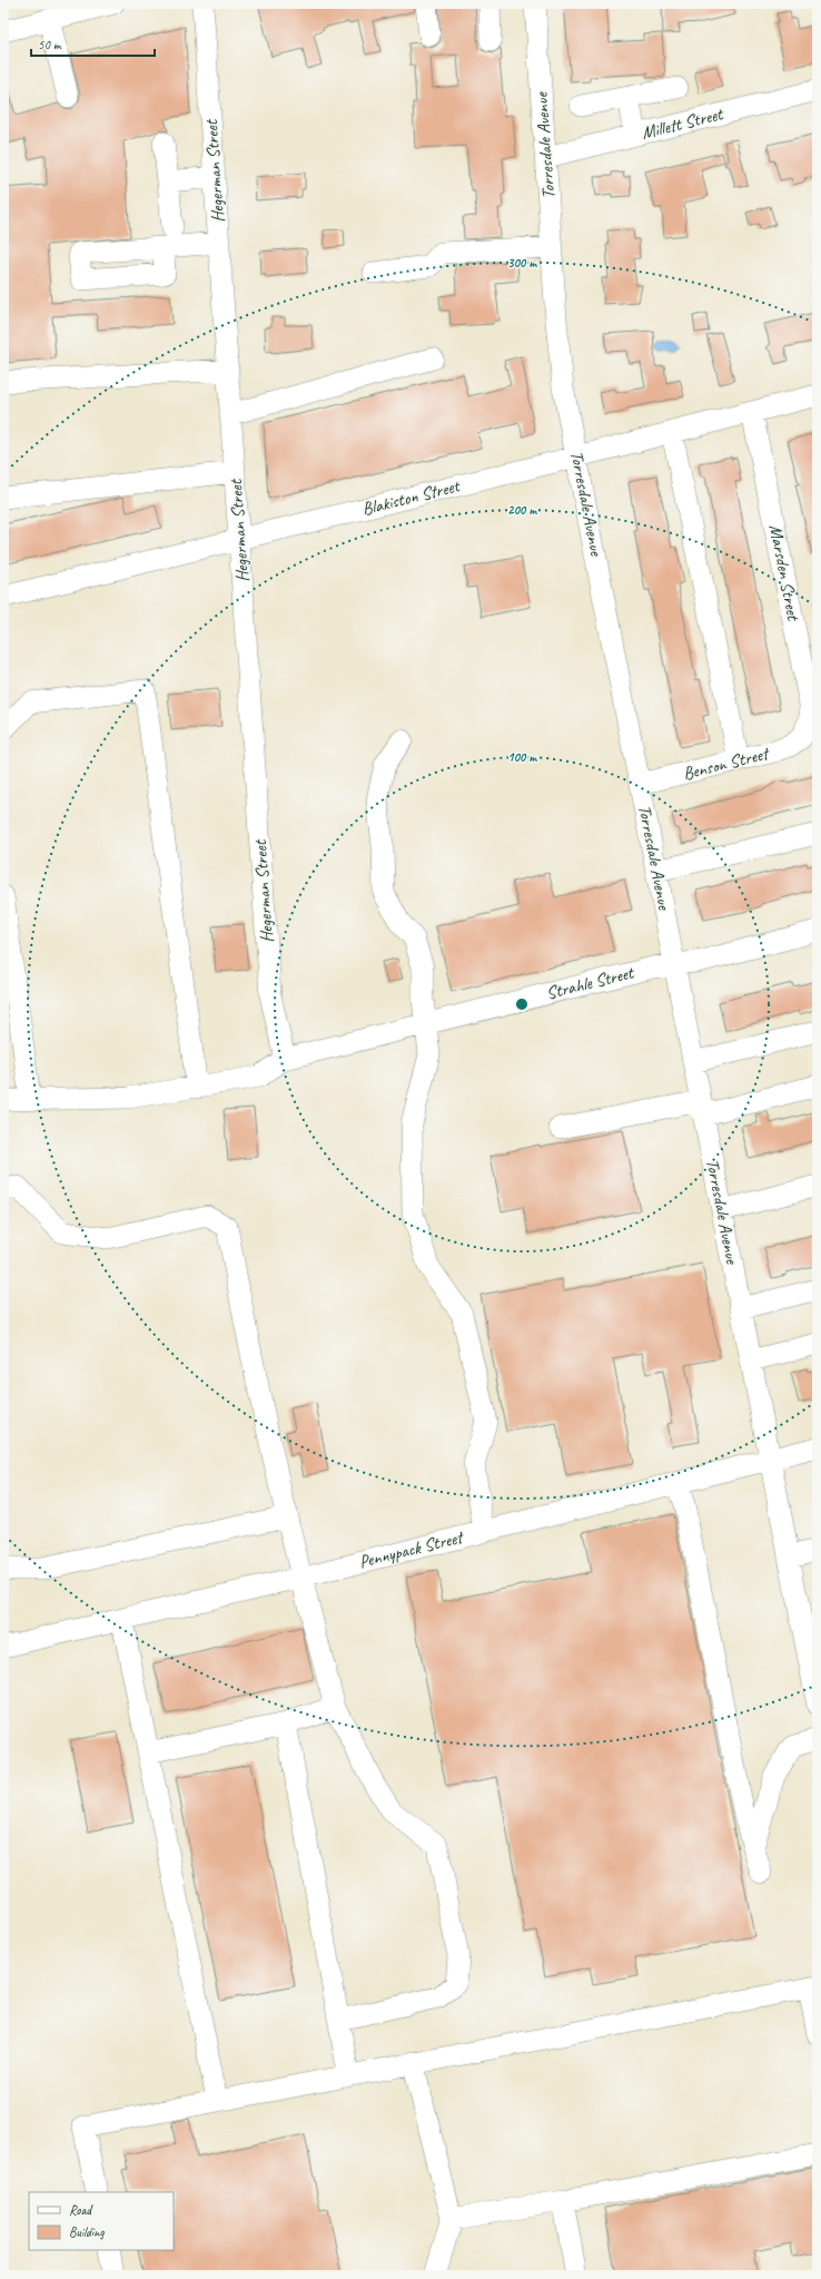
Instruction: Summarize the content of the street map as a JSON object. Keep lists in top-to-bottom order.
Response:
{
  "streets": {
    "street": [
      "Millett Street",
      "Torresdale Avenue",
      "Hegerman Street",
      "Blakiston Street",
      "Marsden Street",
      "Benson Street",
      "Strahle Street",
      "Pennypack Street"
    ]
  },
  "crossings": [
    ["Millett Street", "Torresdale Avenue"],
    ["Torresdale Avenue", "Blakiston Street"],
    ["Torresdale Avenue", "Benson Street"],
    ["Torresdale Avenue", "Strahle Street"],
    ["Torresdale Avenue", "Pennypack Street"],
    ["Hegerman Street", "Blakiston Street"],
    ["Hegerman Street", "Strahle Street"],
    ["Blakiston Street", "Marsden Street"],
    ["Marsden Street", "Benson Street"]
  ],
  "legend": ["Road", "Building"],
  "scale_bar": "50 m",
  "rings": ["300 m", "200 m", "100 m"]
}
